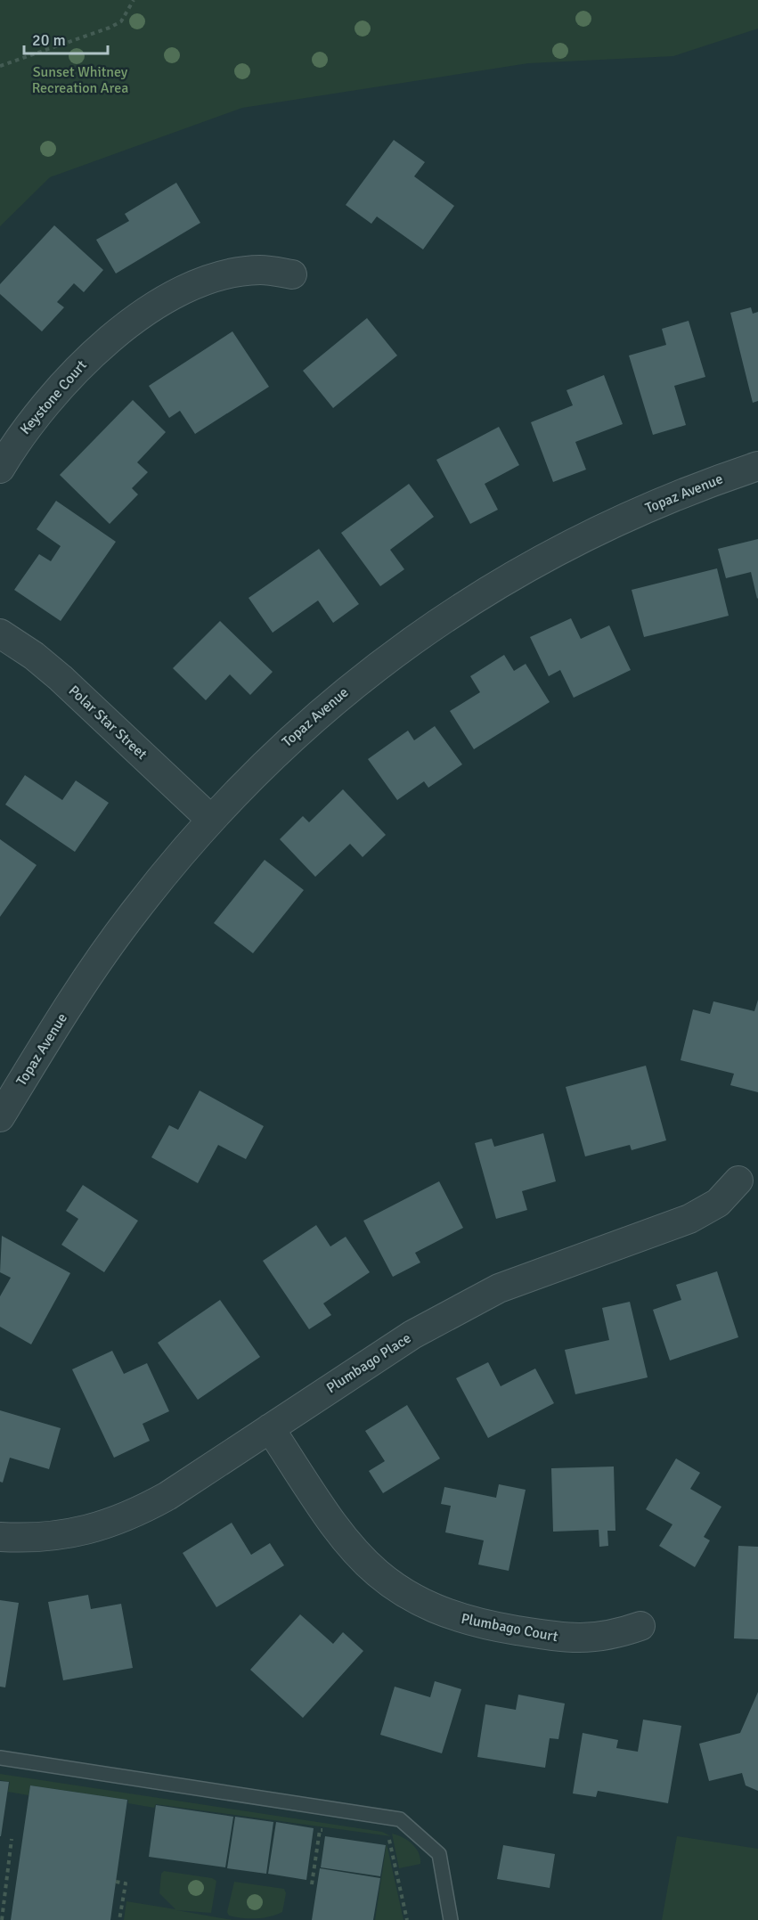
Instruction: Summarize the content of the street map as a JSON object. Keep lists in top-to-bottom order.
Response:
{
  "streets": {
    "street": [
      "Keystone Court",
      "Topaz Avenue",
      "Polar Star Street",
      "Plumbago Place",
      "Plumbago Court"
    ]
  },
  "crossings": [
    ["Topaz Avenue", "Polar Star Street"],
    ["Plumbago Place", "Plumbago Court"]
  ],
  "parks": ["Sunset Whitney Recreation Area"],
  "scale_bar": "20 m"
}
